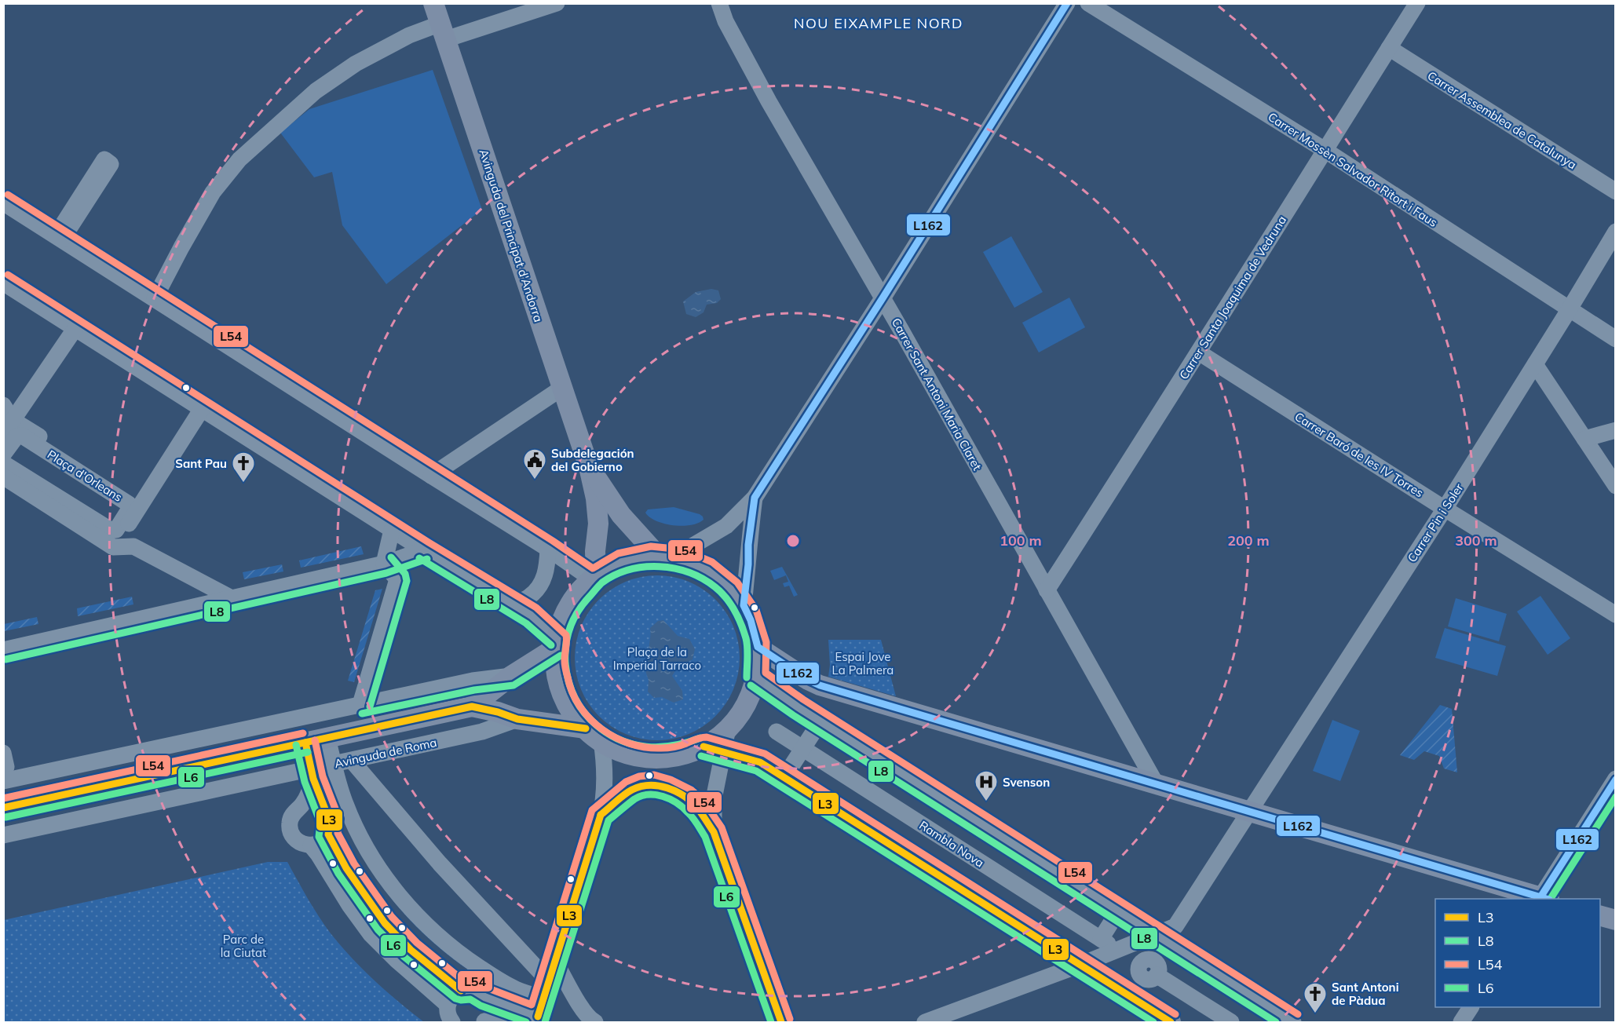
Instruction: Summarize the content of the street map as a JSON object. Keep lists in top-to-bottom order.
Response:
{
  "streets": {
    "main road": ["Avinguda del Principat d'Andorra", "Avinguda de Roma"],
    "street": [
      "Carrer Assemblea de Catalunya",
      "Carrer Mossèn Salvador Ritort i Faus",
      "Carrer Santa Joaquima de Vedruna",
      "Carrer Sant Antoni Maria Claret",
      "Carrer Baró de les IV Torres",
      "Plaça d'Orleans",
      "Carrer Pin i Soler",
      "Rambla Nova"
    ]
  },
  "crossings": [
    ["Carrer Assemblea de Catalunya", "Carrer Santa Joaquima de Vedruna"],
    ["Carrer Mossèn Salvador Ritort i Faus", "Carrer Santa Joaquima de Vedruna"],
    ["Carrer Mossèn Salvador Ritort i Faus", "Carrer Pin i Soler"],
    ["Carrer Santa Joaquima de Vedruna", "Carrer Sant Antoni Maria Claret"],
    ["Carrer Santa Joaquima de Vedruna", "Carrer Baró de les IV Torres"],
    ["Carrer Baró de les IV Torres", "Carrer Pin i Soler"]
  ],
  "districts": ["NOU EIXAMPLE NORD"],
  "parks": ["Plaça de la Imperial Tarraco", "Espai Jove La Palmera", "Parc de la Ciutat"],
  "places": {
    "public building": ["Subdelegación del Gobierno"],
    "church": ["Sant Pau", "Sant Antoni de Pàdua"],
    "hospital": ["Svenson"]
  },
  "lines": [
    "transit line L162",
    "transit line L54",
    "transit line L8",
    "transit line L3",
    "transit line L6"
  ],
  "legend": [
    "L3",
    "L8",
    "L54",
    "L6"
  ],
  "rings": ["100 m", "200 m", "300 m"]
}
